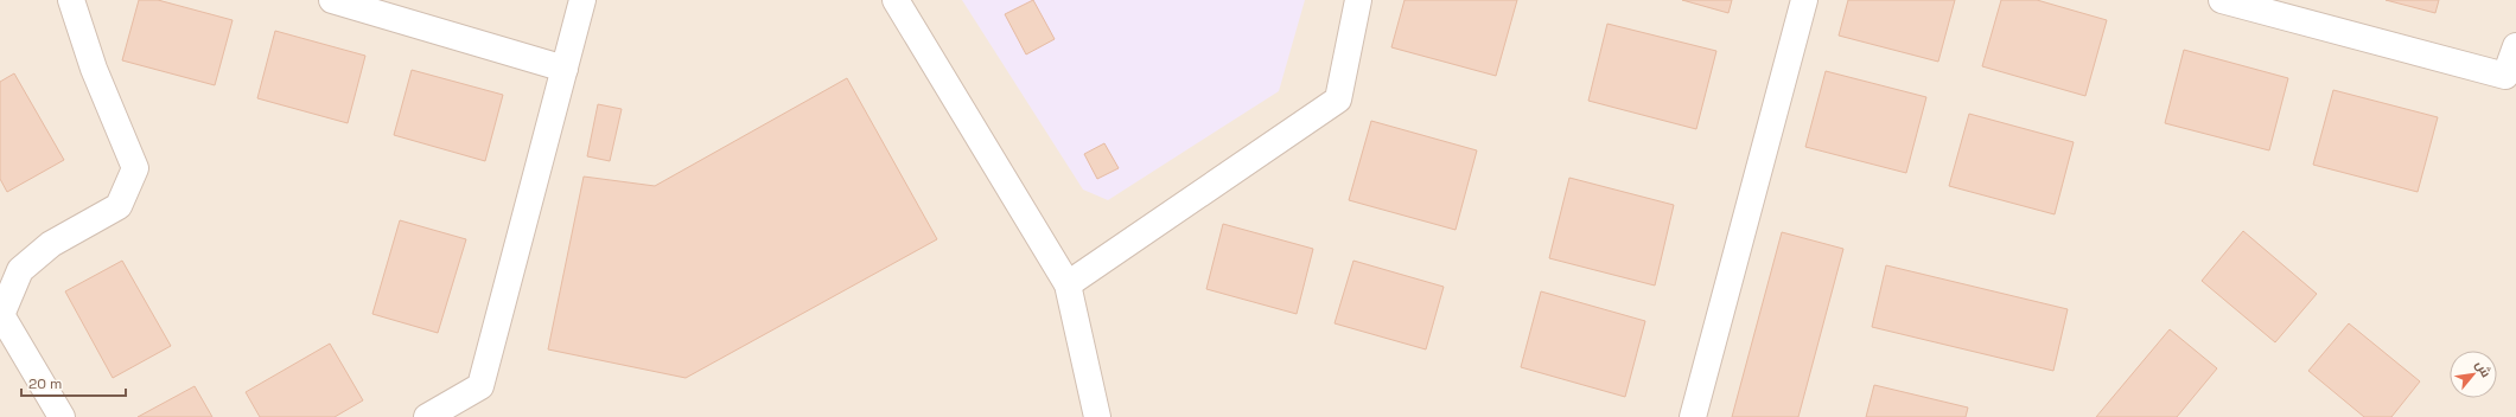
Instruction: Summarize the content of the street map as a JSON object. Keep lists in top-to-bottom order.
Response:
{
  "scale_bar": "20 m",
  "north": "top right"
}
